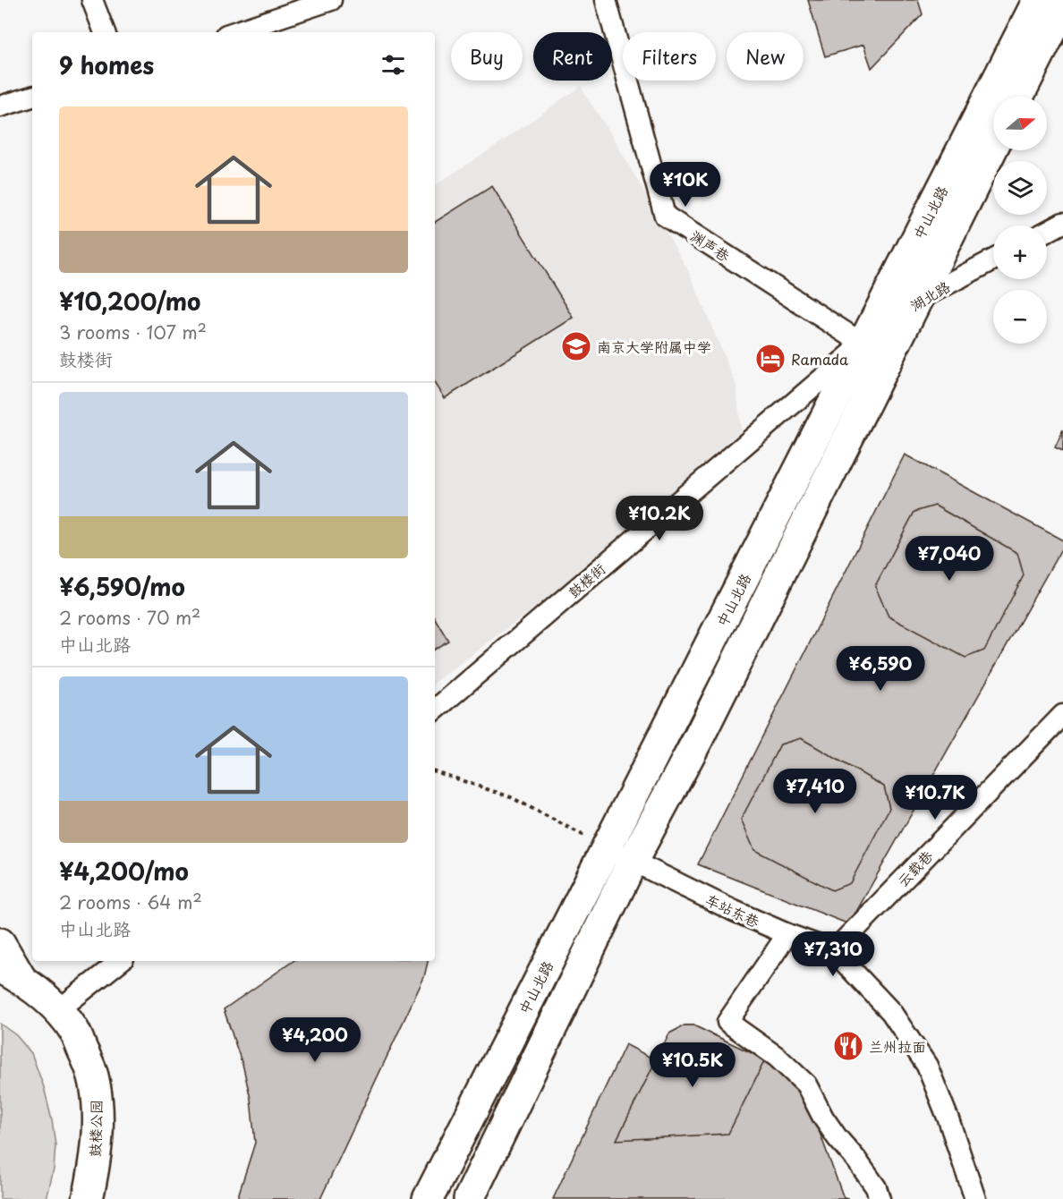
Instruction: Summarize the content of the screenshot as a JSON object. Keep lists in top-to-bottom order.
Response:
{
  "streets": {
    "main road": ["中山北路", "鼓楼公园"],
    "street": [
      "渊声巷",
      "湖北路",
      "鼓楼街",
      "云载巷",
      "车站东巷"
    ]
  },
  "crossings": [
    ["中山北路", "渊声巷"],
    ["中山北路", "湖北路"],
    ["中山北路", "鼓楼街"],
    ["中山北路", "车站东巷"],
    ["渊声巷", "湖北路"],
    ["渊声巷", "鼓楼街"],
    ["湖北路", "鼓楼街"],
    ["云载巷", "车站东巷"]
  ],
  "places": {
    "school or university": ["南京大学附属中学"],
    "hotel": ["Ramada"],
    "restaurant": ["兰州拉面"]
  },
  "north": "right",
  "page": {
    "chip": [
      "Buy",
      "Rent",
      "Filters",
      "New"
    ],
    "heading": "9 homes",
    "map_buttons": ["+", "−"],
    "list": [
      {
        "name": "¥10,200/mo",
        "note": "3 rooms · 107 m² · 鼓楼街"
      },
      {
        "name": "¥6,590/mo",
        "note": "2 rooms · 70 m² · 中山北路"
      },
      {
        "name": "¥4,200/mo",
        "note": "2 rooms · 64 m² · 中山北路"
      }
    ],
    "price": [
      "¥10K",
      "¥10.2K",
      "¥7,040",
      "¥6,590",
      "¥7,410",
      "¥10.7K",
      "¥7,310",
      "¥4,200",
      "¥10.5K"
    ]
  }
}
